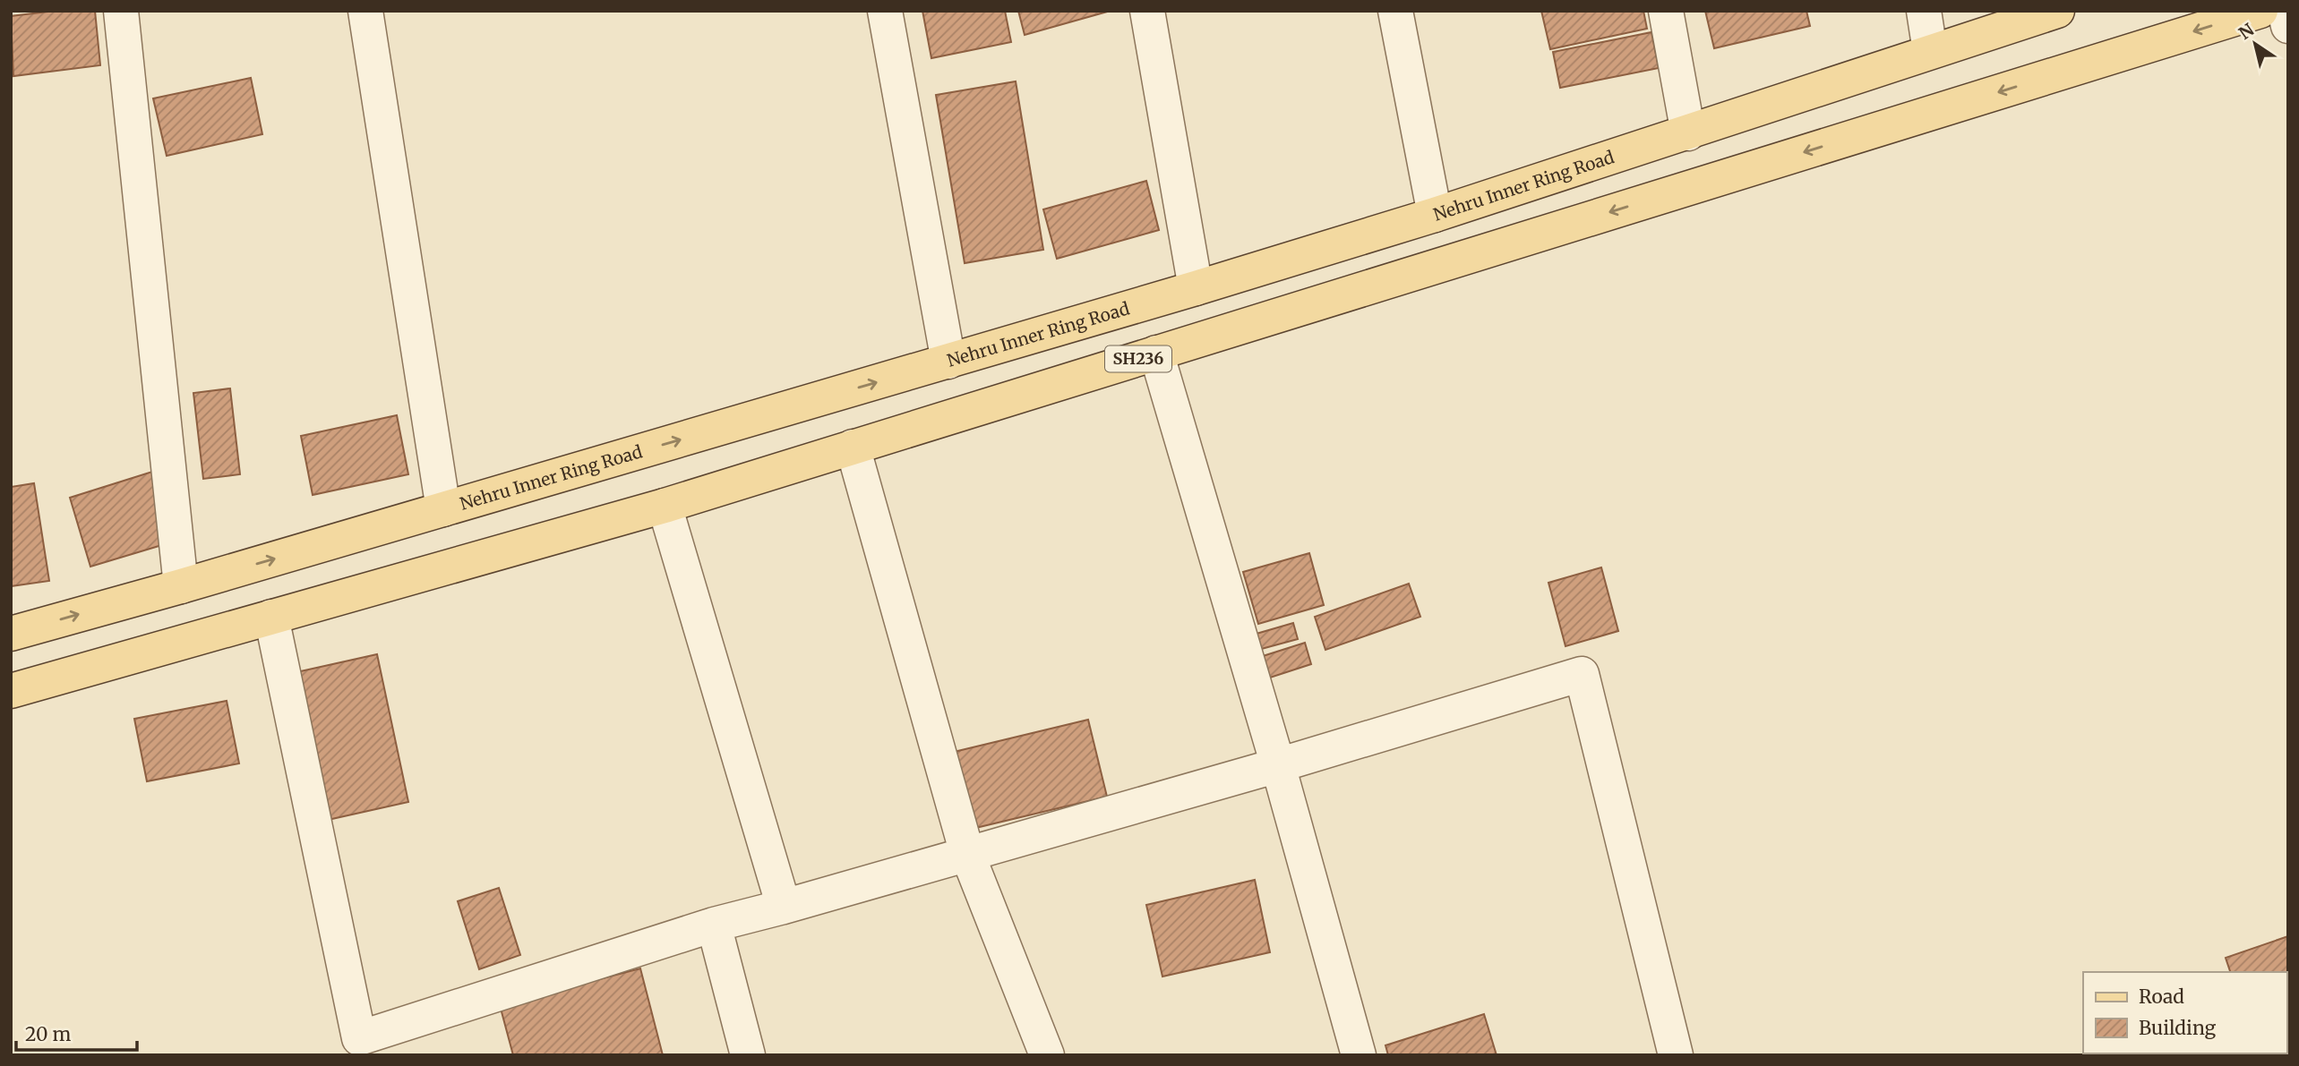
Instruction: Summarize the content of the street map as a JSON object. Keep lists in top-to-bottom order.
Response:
{
  "streets": {
    "main road": ["Nehru Inner Ring Road", "SH236"]
  },
  "legend": ["Road", "Building"],
  "scale_bar": "20 m",
  "north": "top left"
}
